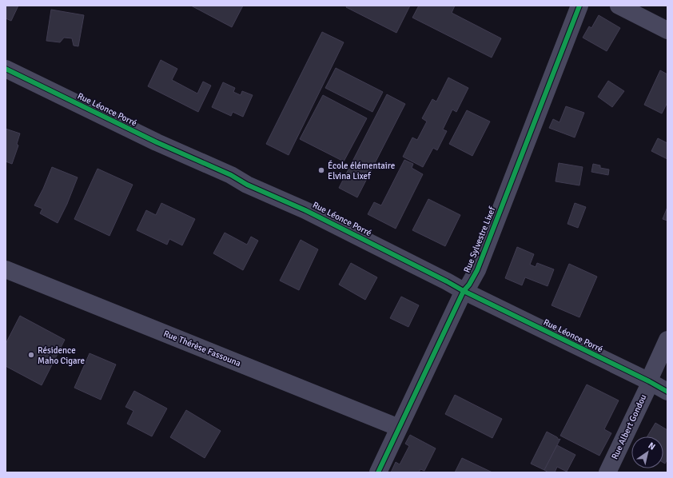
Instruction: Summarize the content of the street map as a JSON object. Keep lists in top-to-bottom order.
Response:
{
  "streets": {
    "street": [
      "Rue Léonce Porré",
      "Rue Sylvestre Lixef",
      "Rue Thérèse Fassouna",
      "Rue Albert Gondou"
    ]
  },
  "crossings": [
    ["Rue Léonce Porré", "Rue Sylvestre Lixef"],
    ["Rue Léonce Porré", "Rue Albert Gondou"],
    ["Rue Sylvestre Lixef", "Rue Thérèse Fassouna"]
  ],
  "places": ["École élémentaire Elvina Lixef", "Résidence Maho Cigare"],
  "north": "top right"
}
